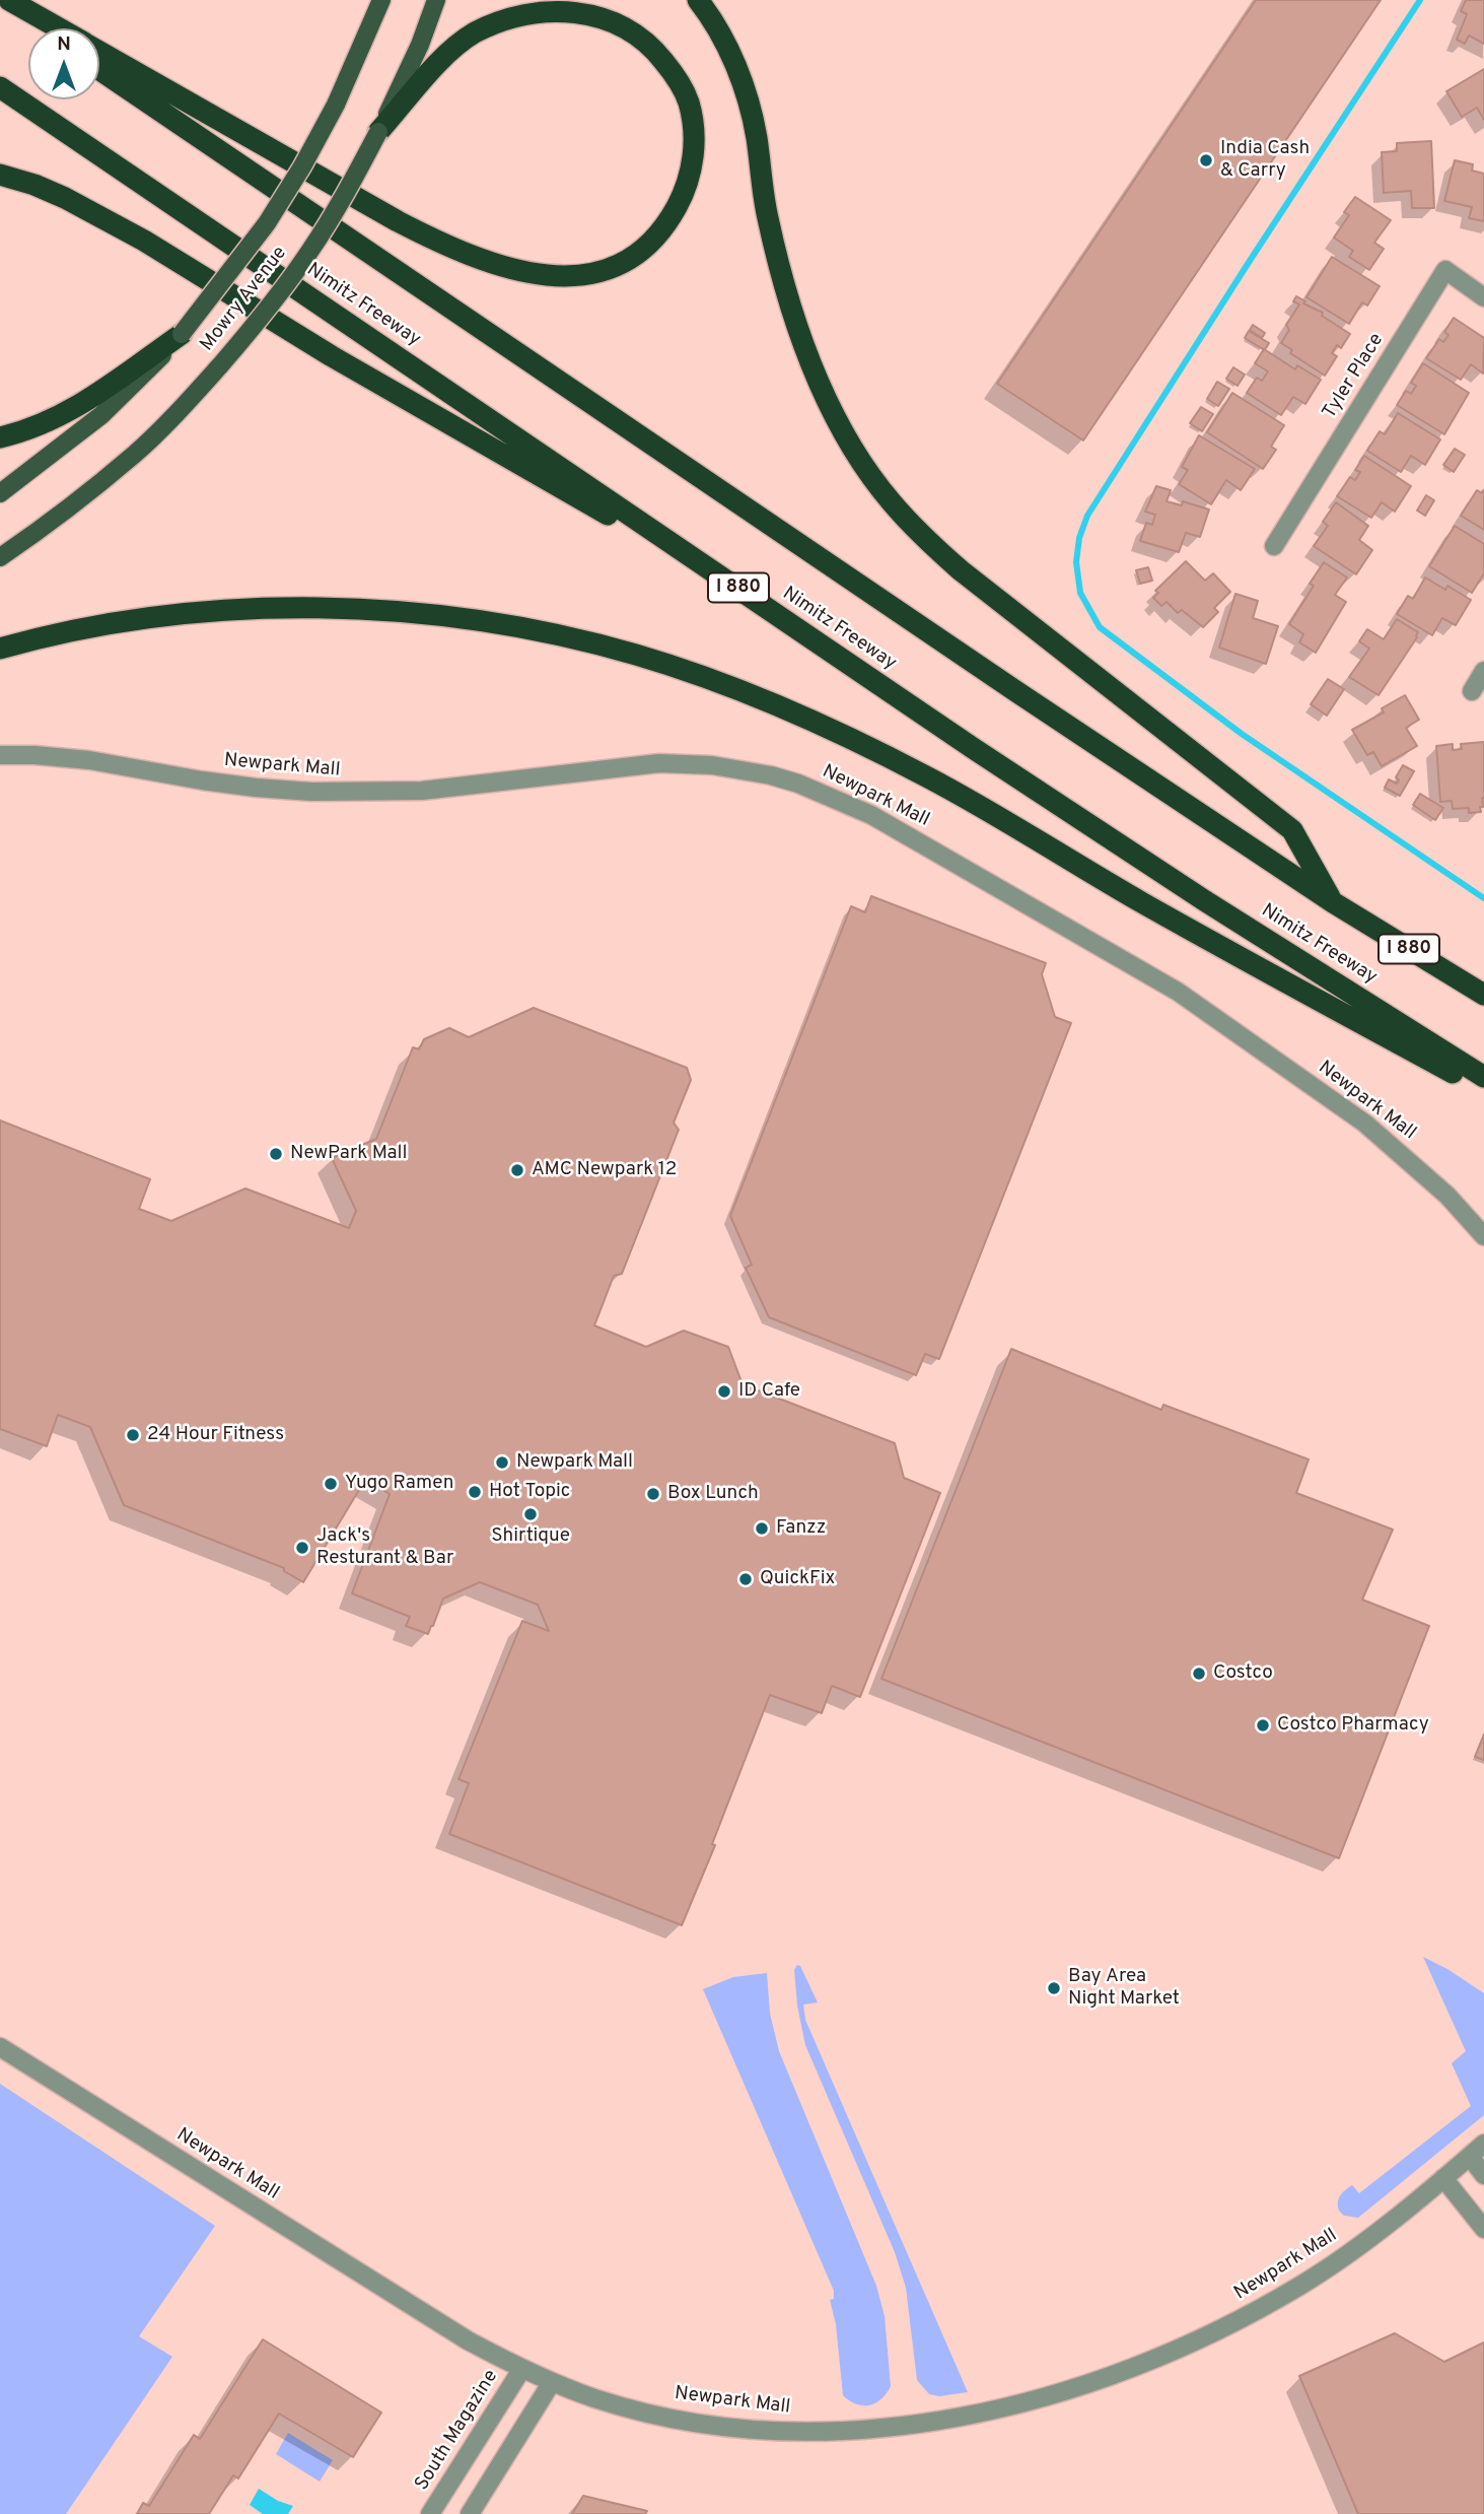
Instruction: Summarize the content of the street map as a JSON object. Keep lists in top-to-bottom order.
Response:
{
  "streets": {
    "highway": ["Nimitz Freeway", "I 880"],
    "main road": ["Mowry Avenue"],
    "street": ["Tyler Place", "Newpark Mall", "South Magazine"]
  },
  "crossings": [
    ["Newpark Mall", "South Magazine"]
  ],
  "places": [
    "India Cash & Carry",
    "NewPark Mall",
    "AMC Newpark 12",
    "ID Cafe",
    "24 Hour Fitness",
    "Newpark Mall",
    "Yugo Ramen",
    "Hot Topic",
    "Box Lunch",
    "Shirtique",
    "Fanzz",
    "Jack's Resturant & Bar",
    "QuickFix",
    "Costco",
    "Costco Pharmacy",
    "Bay Area Night Market"
  ],
  "north": "top"
}
